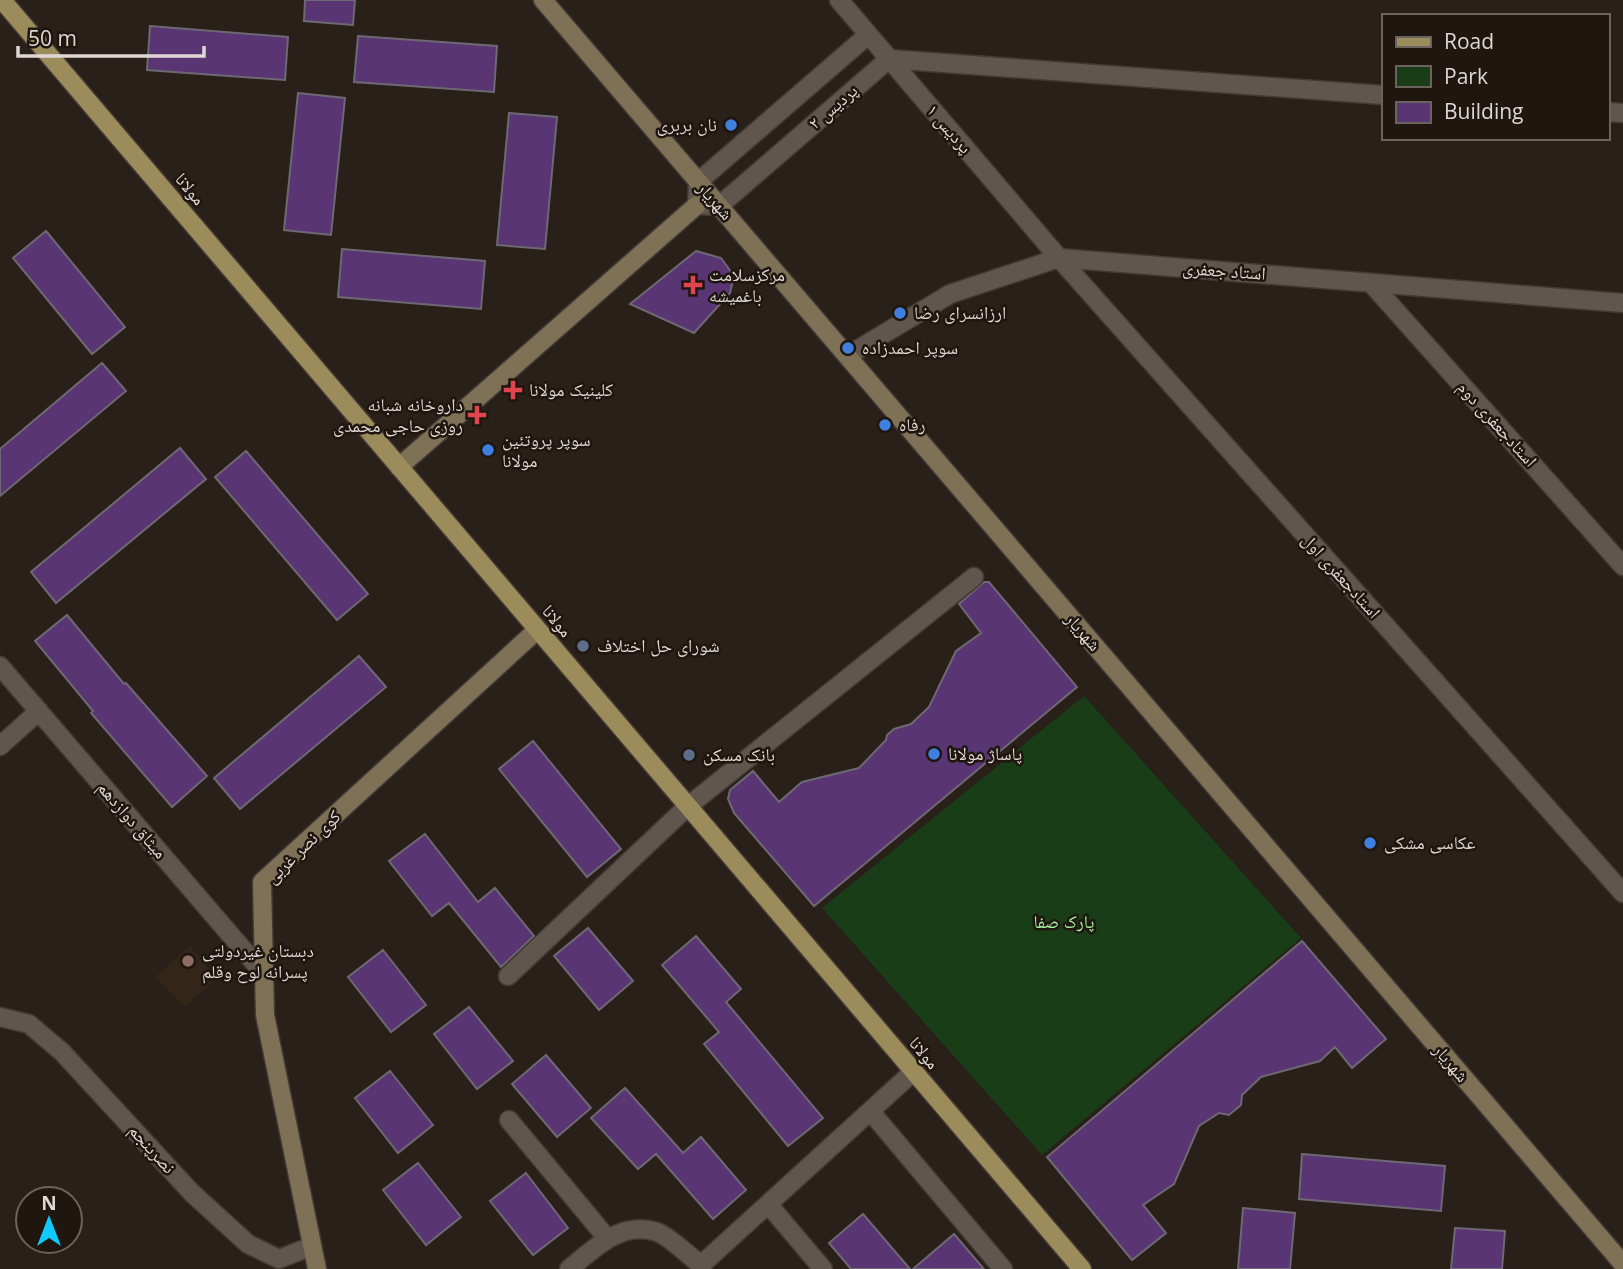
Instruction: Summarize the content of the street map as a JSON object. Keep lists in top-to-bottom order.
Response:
{
  "streets": {
    "main road": ["مولانا", "شهریار", "کوی نصر غربی"],
    "street": [
      "پردیس ۲",
      "پردیس ۱",
      "استاد جعفری",
      "استادجعفری دوم",
      "استادجعفری اول",
      "میثاق دوازدهم",
      "نصرپنجم"
    ]
  },
  "crossings": [
    ["پردیس ۲", "پردیس ۱"],
    ["پردیس ۲", "شهریار"],
    ["پردیس ۱", "استاد جعفری"],
    ["پردیس ۱", "استادجعفری اول"],
    ["مولانا", "کوی نصر غربی"],
    ["شهریار", "استاد جعفری"],
    ["استاد جعفری", "استادجعفری دوم"],
    ["استاد جعفری", "استادجعفری اول"],
    ["میثاق دوازدهم", "کوی نصر غربی"],
    ["کوی نصر غربی", "نصرپنجم"]
  ],
  "parks": ["پارک صفا"],
  "places": {
    "other": [
      "نان بربری",
      "ارزانسرای رضا",
      "سوپر احمدزاده",
      "رفاه",
      "سوپر پروتئین مولانا",
      "شورای حل اختلاف",
      "پاساژ مولانا",
      "بانک مسکن",
      "عکاسی مشکی",
      "دبستان غیردولتی پسرانه لوح وقلم"
    ],
    "health": ["مرکزسلامت باغمیشه", "کلینیک مولانا", "داروخانه شبانه روزی حاجی محمدی"]
  },
  "legend": ["Road", "Park", "Building"],
  "scale_bar": "50 m",
  "north": "top"
}
